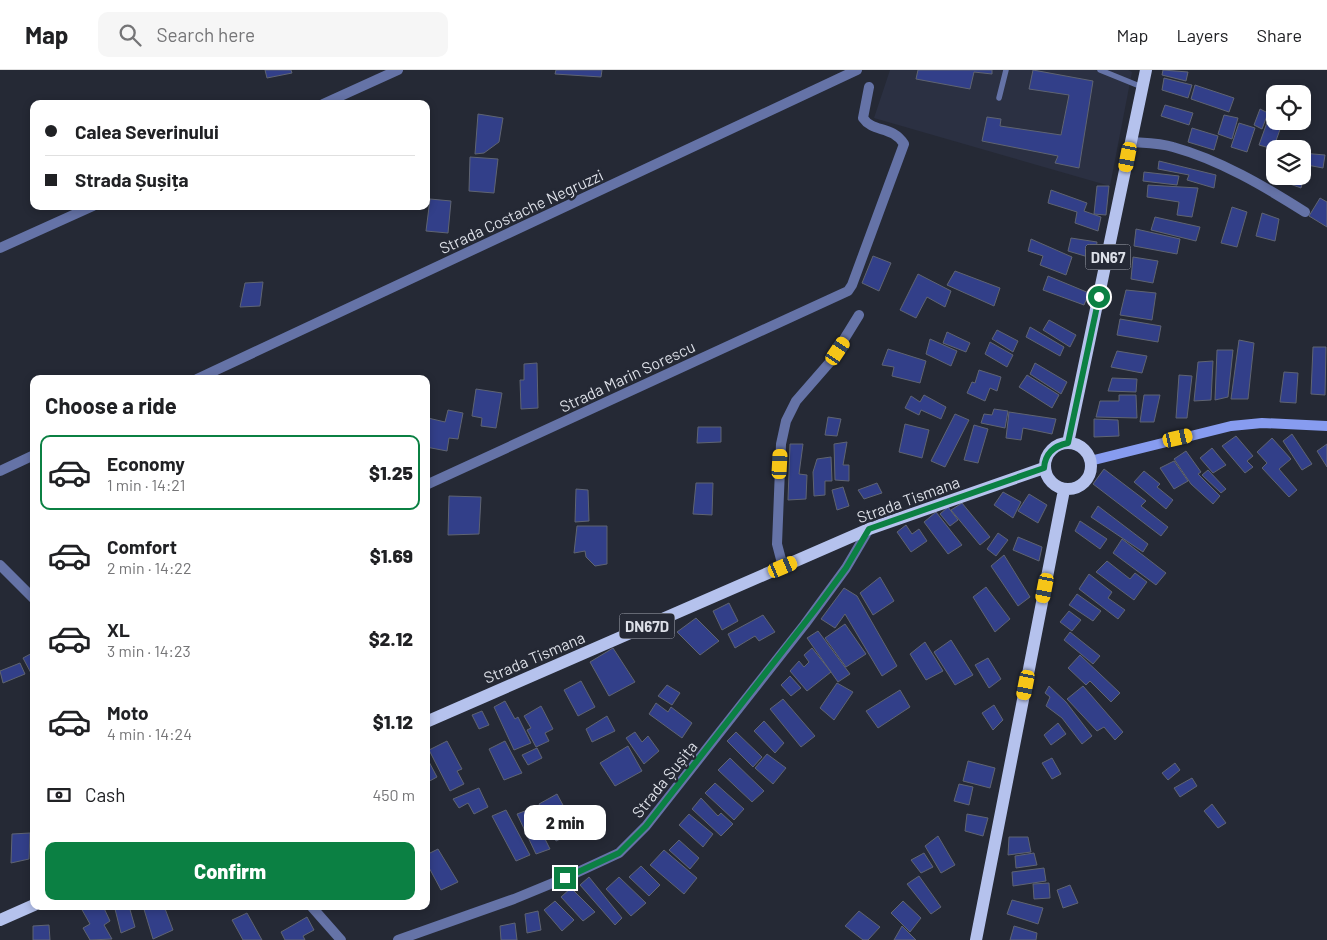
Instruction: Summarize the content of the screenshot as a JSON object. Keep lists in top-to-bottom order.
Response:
{
  "streets": {
    "main road": ["DN67", "Strada Tismana", "DN67D"],
    "street": ["Strada Costache Negruzzi", "Strada Marin Sorescu", "Strada Șușița"]
  },
  "crossings": [
    ["DN67", "Strada Tismana"],
    ["Strada Tismana", "Strada Șușița"]
  ],
  "page": {
    "header": "Map",
    "search": "Search here",
    "nav": ["Map", "Layers", "Share"],
    "banner": ["Calea Severinului", "Strada Șușița"],
    "heading": "Choose a ride",
    "list": [
      {
        "name": "Economy",
        "note": "1 min · 14:21",
        "value": "$1.25"
      },
      {
        "name": "Comfort",
        "note": "2 min · 14:22",
        "value": "$1.69"
      },
      {
        "name": "XL",
        "note": "3 min · 14:23",
        "value": "$2.12"
      },
      {
        "name": "Moto",
        "note": "4 min · 14:24",
        "value": "$1.12"
      }
    ],
    "pay": ["Cash", "450 m"],
    "bubble": "2 min",
    "buttons": "Confirm"
  }
}
